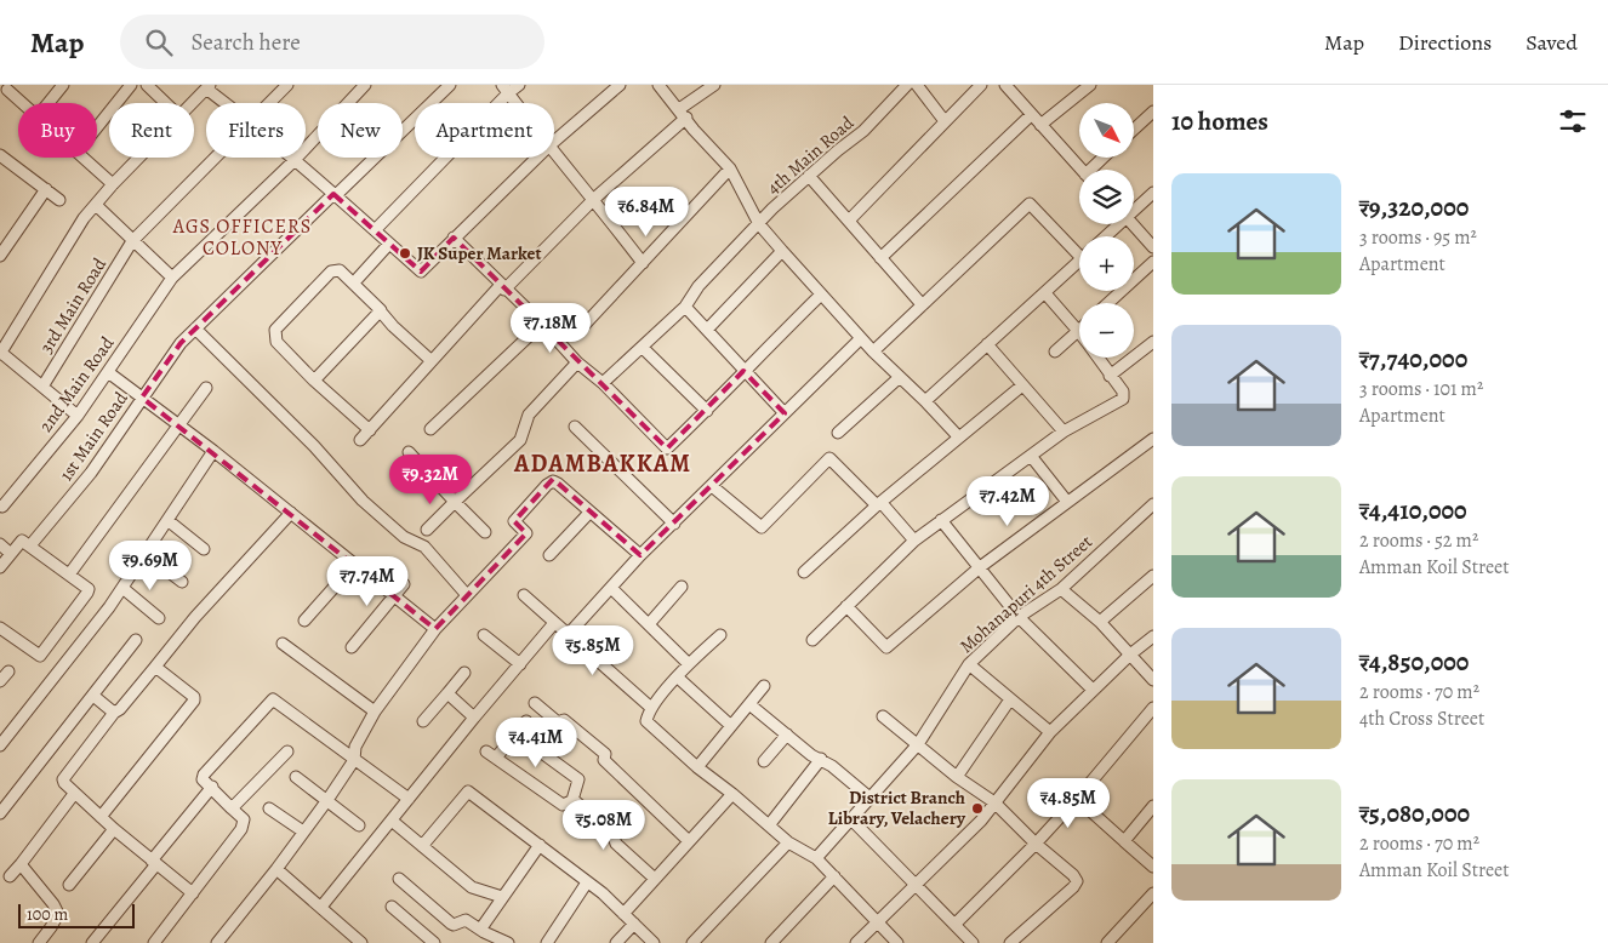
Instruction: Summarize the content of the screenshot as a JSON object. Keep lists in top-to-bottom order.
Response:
{
  "streets": {
    "street": [
      "4th Main Road",
      "3rd Main Road",
      "2nd Main Road",
      "1st Main Road",
      "Mohanapuri 4th Street"
    ]
  },
  "districts": ["AGS OFFICERS COLONY", "ADAMBAKKAM"],
  "places": ["JK Super Market", "District Branch Library, Velachery"],
  "scale_bar": "100 m",
  "north": "bottom right",
  "page": {
    "header": "Map",
    "search": "Search here",
    "nav": ["Map", "Directions", "Saved"],
    "heading": "10 homes",
    "map_buttons": ["+", "−"],
    "chip": [
      "Buy",
      "Rent",
      "Filters",
      "New",
      "Apartment"
    ],
    "list": [
      {
        "name": "₹9,320,000",
        "note": "3 rooms · 95 m² · Apartment"
      },
      {
        "name": "₹7,740,000",
        "note": "3 rooms · 101 m² · Apartment"
      },
      {
        "name": "₹4,410,000",
        "note": "2 rooms · 52 m² · Amman Koil Street"
      },
      {
        "name": "₹4,850,000",
        "note": "2 rooms · 70 m² · 4th Cross Street"
      },
      {
        "name": "₹5,080,000",
        "note": "2 rooms · 70 m² · Amman Koil Street"
      }
    ],
    "price": [
      "₹6.84M",
      "₹7.18M",
      "₹9.32M",
      "₹7.42M",
      "₹9.69M",
      "₹7.74M",
      "₹5.85M",
      "₹4.41M",
      "₹4.85M",
      "₹5.08M"
    ],
    "scale": "100 m"
  }
}
